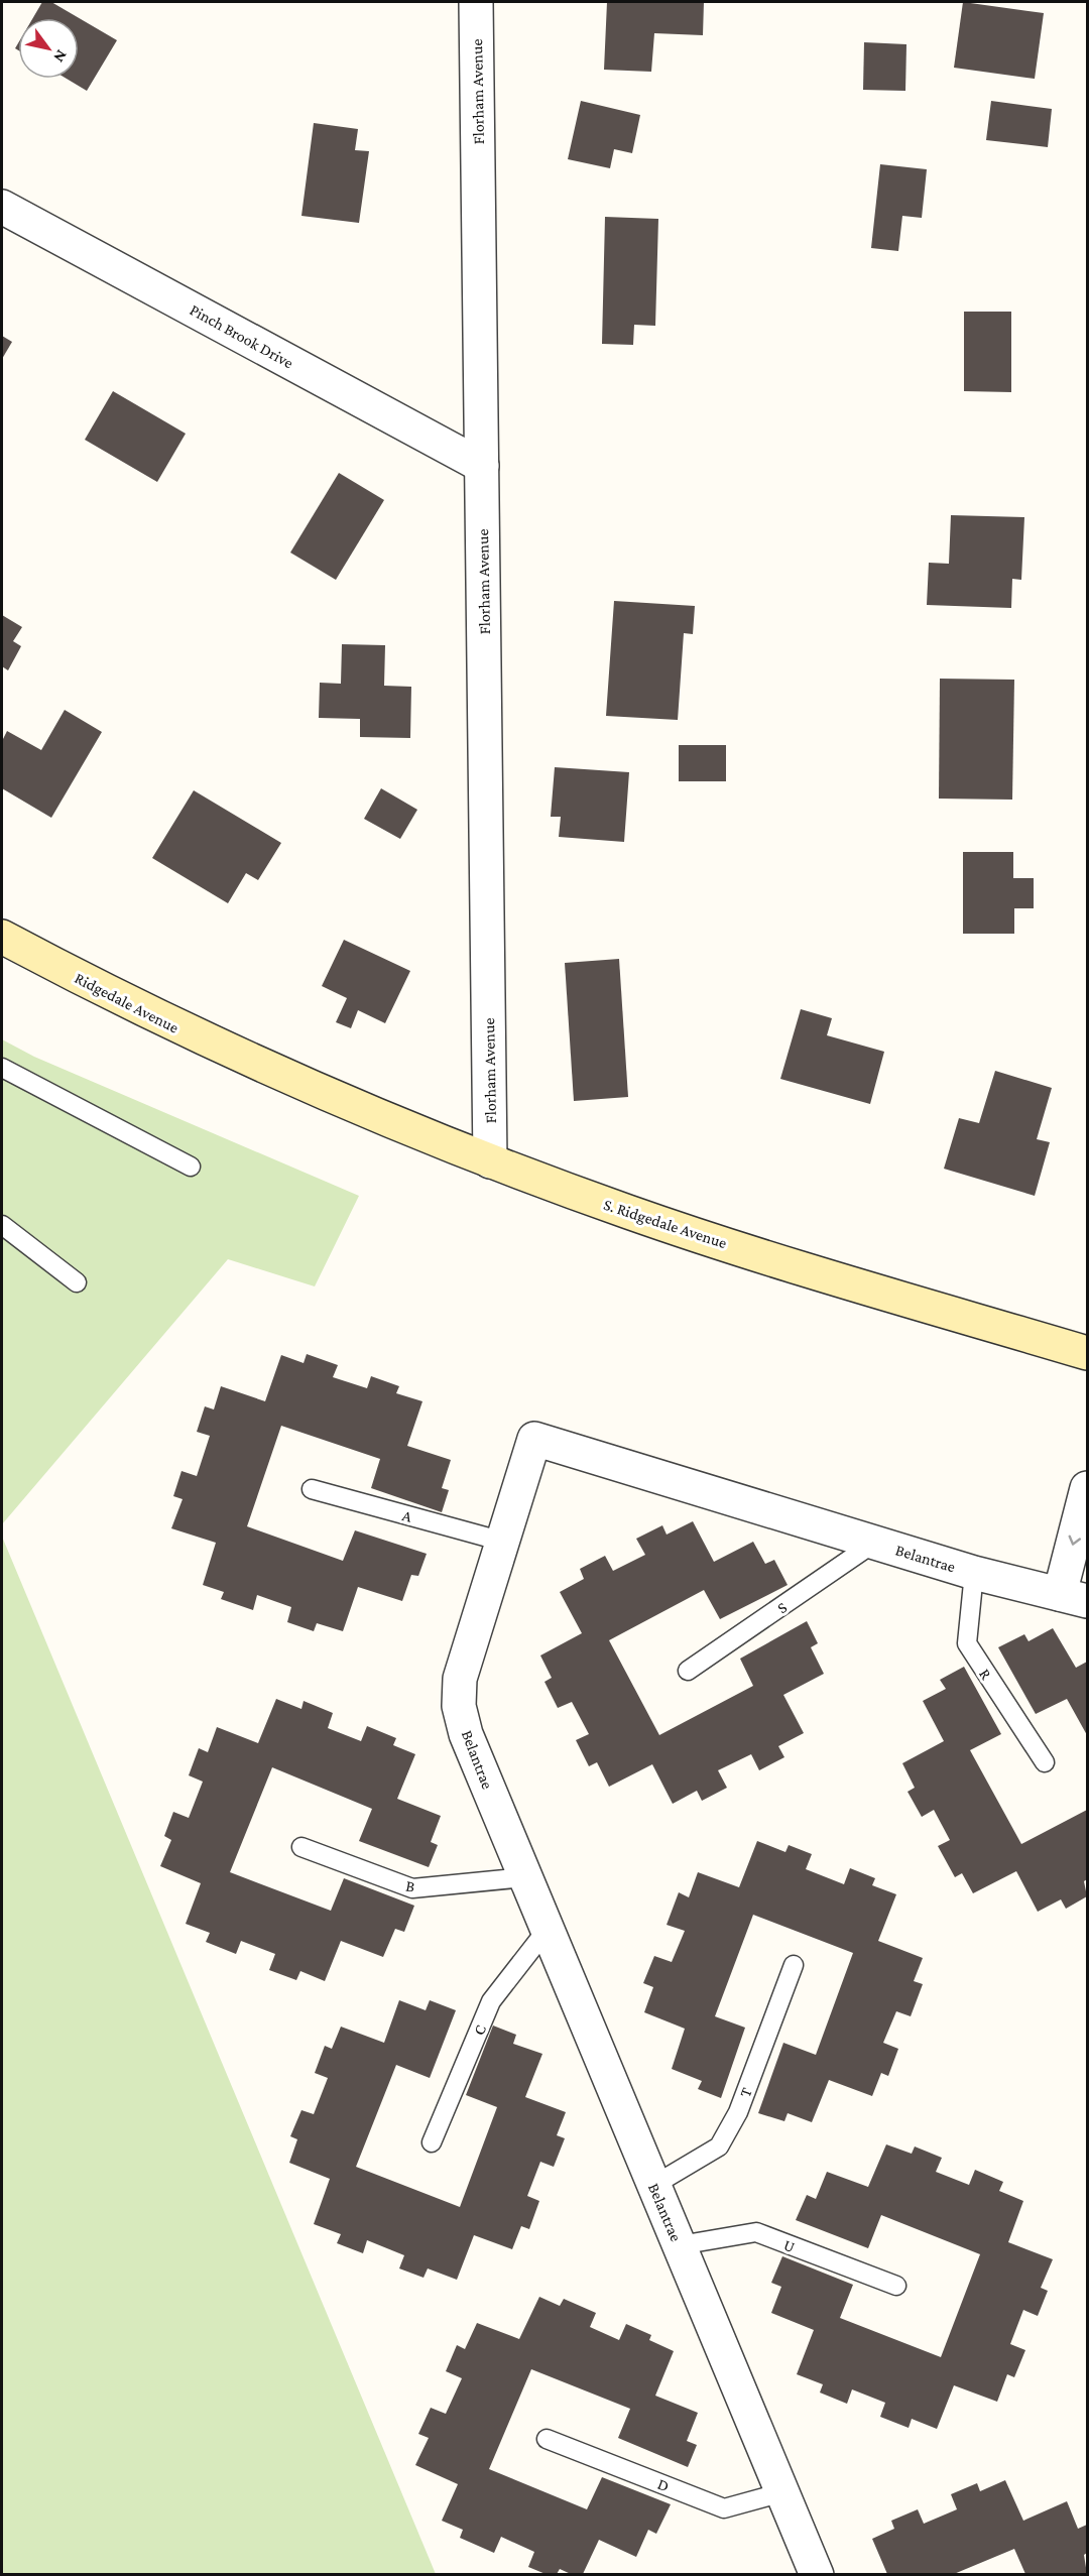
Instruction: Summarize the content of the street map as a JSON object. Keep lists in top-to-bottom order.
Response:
{
  "streets": {
    "main road": ["Ridgedale Avenue", "S. Ridgedale Avenue"],
    "street": ["Florham Avenue", "Pinch Brook Drive", "Belantrae"],
    "lane": [
      "A",
      "S",
      "R",
      "B",
      "C",
      "T",
      "U",
      "D"
    ]
  },
  "crossings": [
    ["Florham Avenue", "Pinch Brook Drive"],
    ["Florham Avenue", "S. Ridgedale Avenue"],
    ["Ridgedale Avenue", "S. Ridgedale Avenue"],
    ["A", "Belantrae"],
    ["Belantrae", "S"],
    ["Belantrae", "R"],
    ["Belantrae", "B"],
    ["Belantrae", "C"],
    ["Belantrae", "T"],
    ["Belantrae", "U"],
    ["Belantrae", "D"]
  ],
  "north": "bottom right"
}
